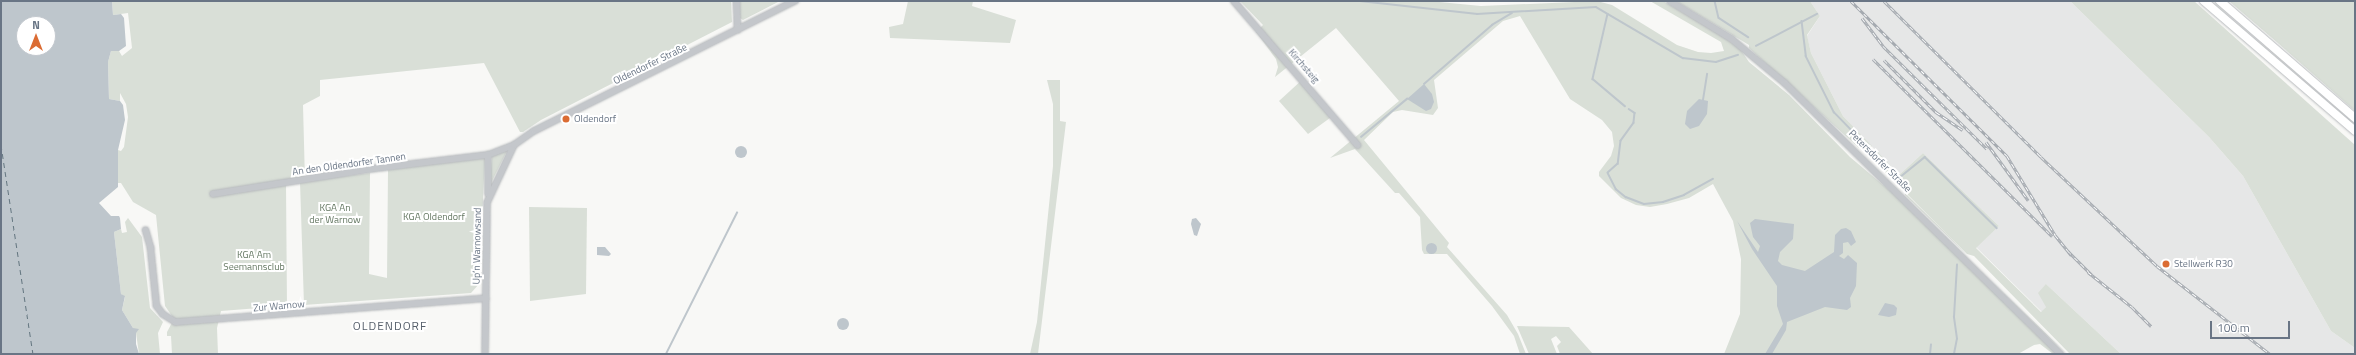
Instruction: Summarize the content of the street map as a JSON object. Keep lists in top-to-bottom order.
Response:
{
  "streets": {
    "street": [
      "Oldendorfer Straße",
      "Kirchsteig",
      "Petersdorfer Straße",
      "An den Oldendorfer Tannen",
      "Up’n Warnowsand",
      "Zur Warnow"
    ]
  },
  "crossings": [
    ["Oldendorfer Straße", "An den Oldendorfer Tannen"],
    ["Oldendorfer Straße", "Up’n Warnowsand"],
    ["An den Oldendorfer Tannen", "Up’n Warnowsand"],
    ["Up’n Warnowsand", "Zur Warnow"]
  ],
  "districts": ["OLDENDORF"],
  "parks": ["KGA An der Warnow", "KGA Oldendorf", "KGA Am Seemannsclub"],
  "places": ["Oldendorf", "Stellwerk R30"],
  "scale_bar": "100 m",
  "north": "top"
}
